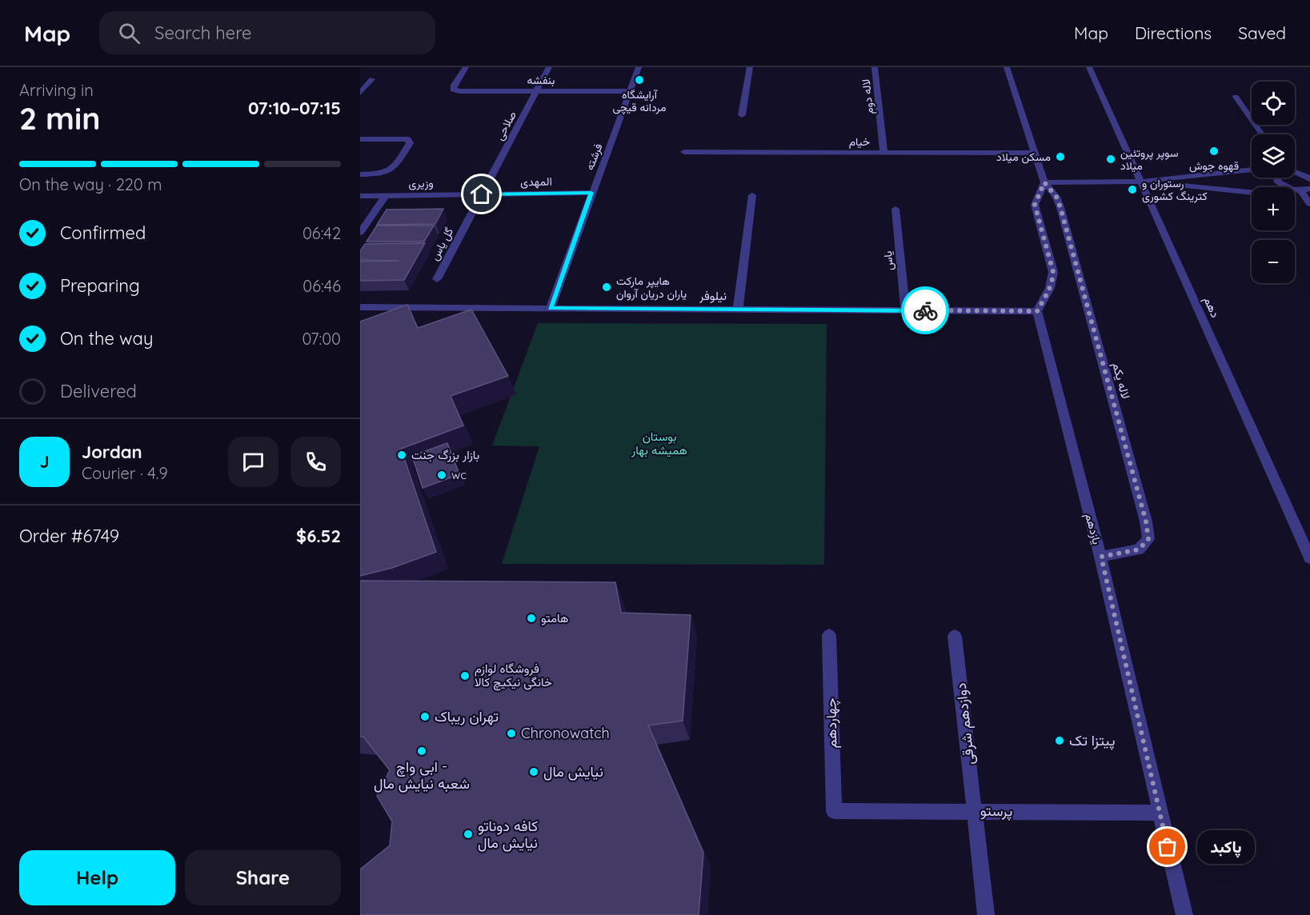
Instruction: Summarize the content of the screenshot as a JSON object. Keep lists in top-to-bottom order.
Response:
{
  "streets": {
    "street": [
      "بنفشه",
      "لاله دوم",
      "صلاحی",
      "خیام",
      "فرشته",
      "المهدی",
      "وزیری",
      "گل یاس",
      "یاس",
      "نیلوفر",
      "دهم",
      "لاله یکم",
      "یازدهم",
      "چهاردهم",
      "دوازدهم شرقی",
      "پرستو"
    ]
  },
  "crossings": [
    ["بنفشه", "صلاحی"],
    ["بنفشه", "فرشته"],
    ["لاله دوم", "خیام"],
    ["صلاحی", "المهدی"],
    ["صلاحی", "وزیری"],
    ["صلاحی", "گل یاس"],
    ["خیام", "لاله یکم"],
    ["فرشته", "المهدی"],
    ["فرشته", "نیلوفر"],
    ["المهدی", "وزیری"],
    ["المهدی", "گل یاس"],
    ["وزیری", "گل یاس"],
    ["یاس", "نیلوفر"],
    ["نیلوفر", "یازدهم"],
    ["لاله یکم", "یازدهم"],
    ["یازدهم", "پرستو"],
    ["چهاردهم", "پرستو"],
    ["دوازدهم شرقی", "پرستو"]
  ],
  "parks": ["بوستان همیشه بهار"],
  "places": [
    "آرایشگاه مردانه قیچی",
    "قهوه جوش",
    "مسکن میلاد",
    "سوپر پروتئین میلاد",
    "رستوران و کترینگ کشوری",
    "هایپر مارکت یاران دریان آروان",
    "بازار بزرگ جنت",
    "wc",
    "هامتو",
    "فروشگاه لوازم خانگی نیکیچ کالا",
    "تهران ریباک",
    "Chronowatch",
    "پیتزا تک",
    "ابی واچ - شعبه نیایش مال",
    "نیایش مال",
    "کافه دوناتو نیایش مال",
    "پاکبد"
  ],
  "page": {
    "header": "Map",
    "search": "Search here",
    "nav": ["Map", "Directions", "Saved"],
    "heading": ["2 min", "Arriving in", "07:10–07:15"],
    "panel": [
      "Jordan",
      "Courier · 4.9",
      "Order #6749",
      "$6.52"
    ],
    "map_buttons": ["+", "−"],
    "bar": "On the way · 220 m",
    "list": [
      ["Confirmed", "06:42"],
      ["Preparing", "06:46"],
      ["On the way", "07:00"],
      "Delivered"
    ],
    "round": "J",
    "bubble": "پاکبد",
    "buttons": ["Help", "Share"]
  }
}
